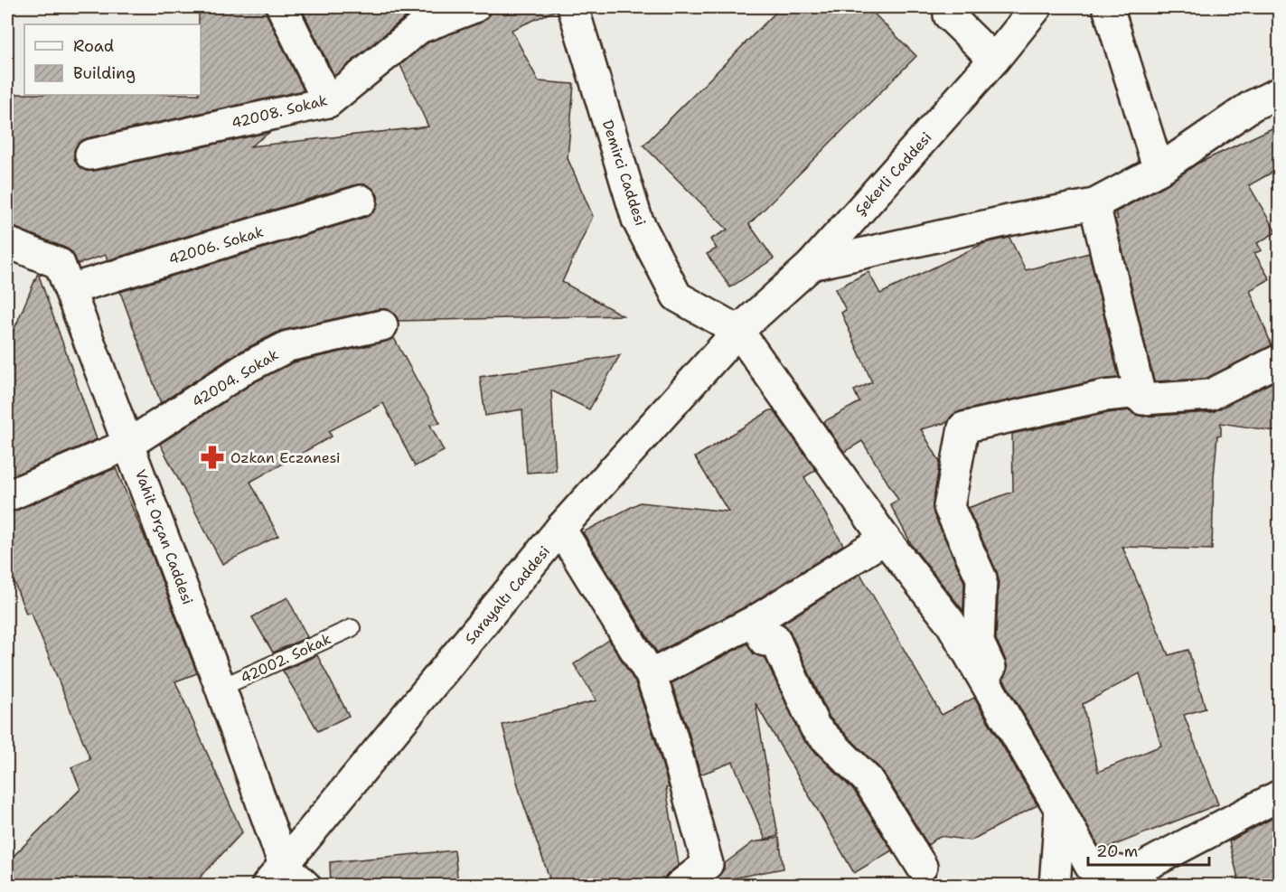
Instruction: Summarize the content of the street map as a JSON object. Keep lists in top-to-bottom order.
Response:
{
  "streets": {
    "street": [
      "42008. Sokak",
      "Demirci Caddesi",
      "Şekerli Caddesi",
      "42006. Sokak",
      "42004. Sokak",
      "Vahit Orçan Caddesi",
      "Sarayaltı Caddesi"
    ],
    "lane": ["42002. Sokak"]
  },
  "crossings": [
    ["Demirci Caddesi", "Şekerli Caddesi"],
    ["Demirci Caddesi", "Sarayaltı Caddesi"],
    ["Şekerli Caddesi", "Sarayaltı Caddesi"],
    ["42006. Sokak", "Vahit Orçan Caddesi"],
    ["42004. Sokak", "Vahit Orçan Caddesi"],
    ["Vahit Orçan Caddesi", "Sarayaltı Caddesi"],
    ["Vahit Orçan Caddesi", "42002. Sokak"]
  ],
  "places": {
    "pharmacy": ["Ozkan Eczanesi"]
  },
  "legend": ["Road", "Building"],
  "scale_bar": "20 m"
}
